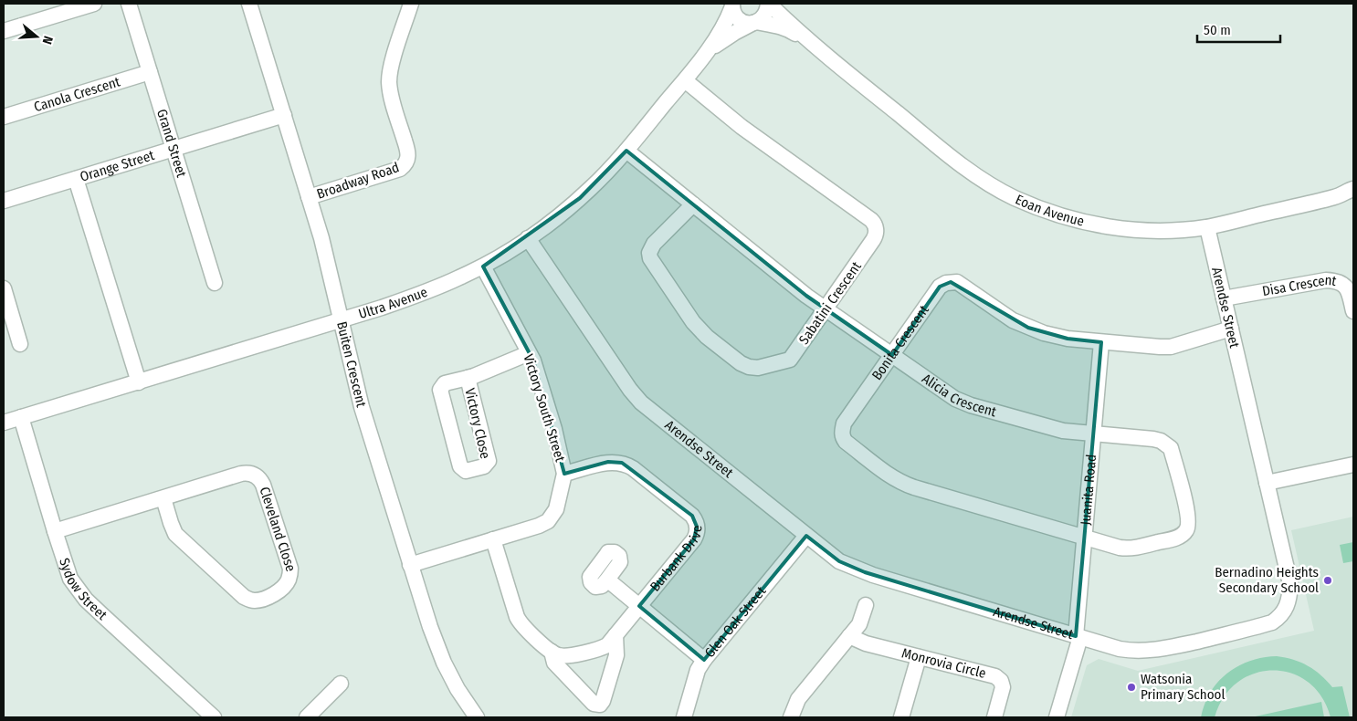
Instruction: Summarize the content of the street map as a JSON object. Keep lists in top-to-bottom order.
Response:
{
  "streets": {
    "street": [
      "Canola Crescent",
      "Grand Street",
      "Orange Street",
      "Broadway Road",
      "Eoan Avenue",
      "Disa Crescent",
      "Ultra Avenue",
      "Sabatini Crescent",
      "Arendse Street",
      "Bonita Crescent",
      "Buiten Crescent",
      "Alicia Crescent",
      "Victory South Street",
      "Victory Close",
      "Juanita Road",
      "Cleveland Close",
      "Burbank Drive",
      "Sydow Street",
      "Glen Oak Street",
      "Monrovia Circle"
    ]
  },
  "crossings": [
    ["Canola Crescent", "Grand Street"],
    ["Grand Street", "Orange Street"],
    ["Orange Street", "Ultra Avenue"],
    ["Orange Street", "Buiten Crescent"],
    ["Broadway Road", "Buiten Crescent"],
    ["Eoan Avenue", "Ultra Avenue"],
    ["Eoan Avenue", "Arendse Street"],
    ["Disa Crescent", "Arendse Street"],
    ["Ultra Avenue", "Sabatini Crescent"],
    ["Ultra Avenue", "Arendse Street"],
    ["Ultra Avenue", "Buiten Crescent"],
    ["Ultra Avenue", "Alicia Crescent"],
    ["Ultra Avenue", "Victory South Street"],
    ["Ultra Avenue", "Sydow Street"],
    ["Sabatini Crescent", "Alicia Crescent"],
    ["Arendse Street", "Bonita Crescent"],
    ["Arendse Street", "Juanita Road"],
    ["Arendse Street", "Glen Oak Street"],
    ["Bonita Crescent", "Alicia Crescent"],
    ["Bonita Crescent", "Juanita Road"],
    ["Buiten Crescent", "Victory South Street"],
    ["Alicia Crescent", "Juanita Road"],
    ["Victory South Street", "Victory Close"],
    ["Victory South Street", "Burbank Drive"],
    ["Cleveland Close", "Sydow Street"]
  ],
  "places": ["Bernadino Heights Secondary School", "Watsonia Primary School"],
  "scale_bar": "50 m",
  "north": "right"
}
